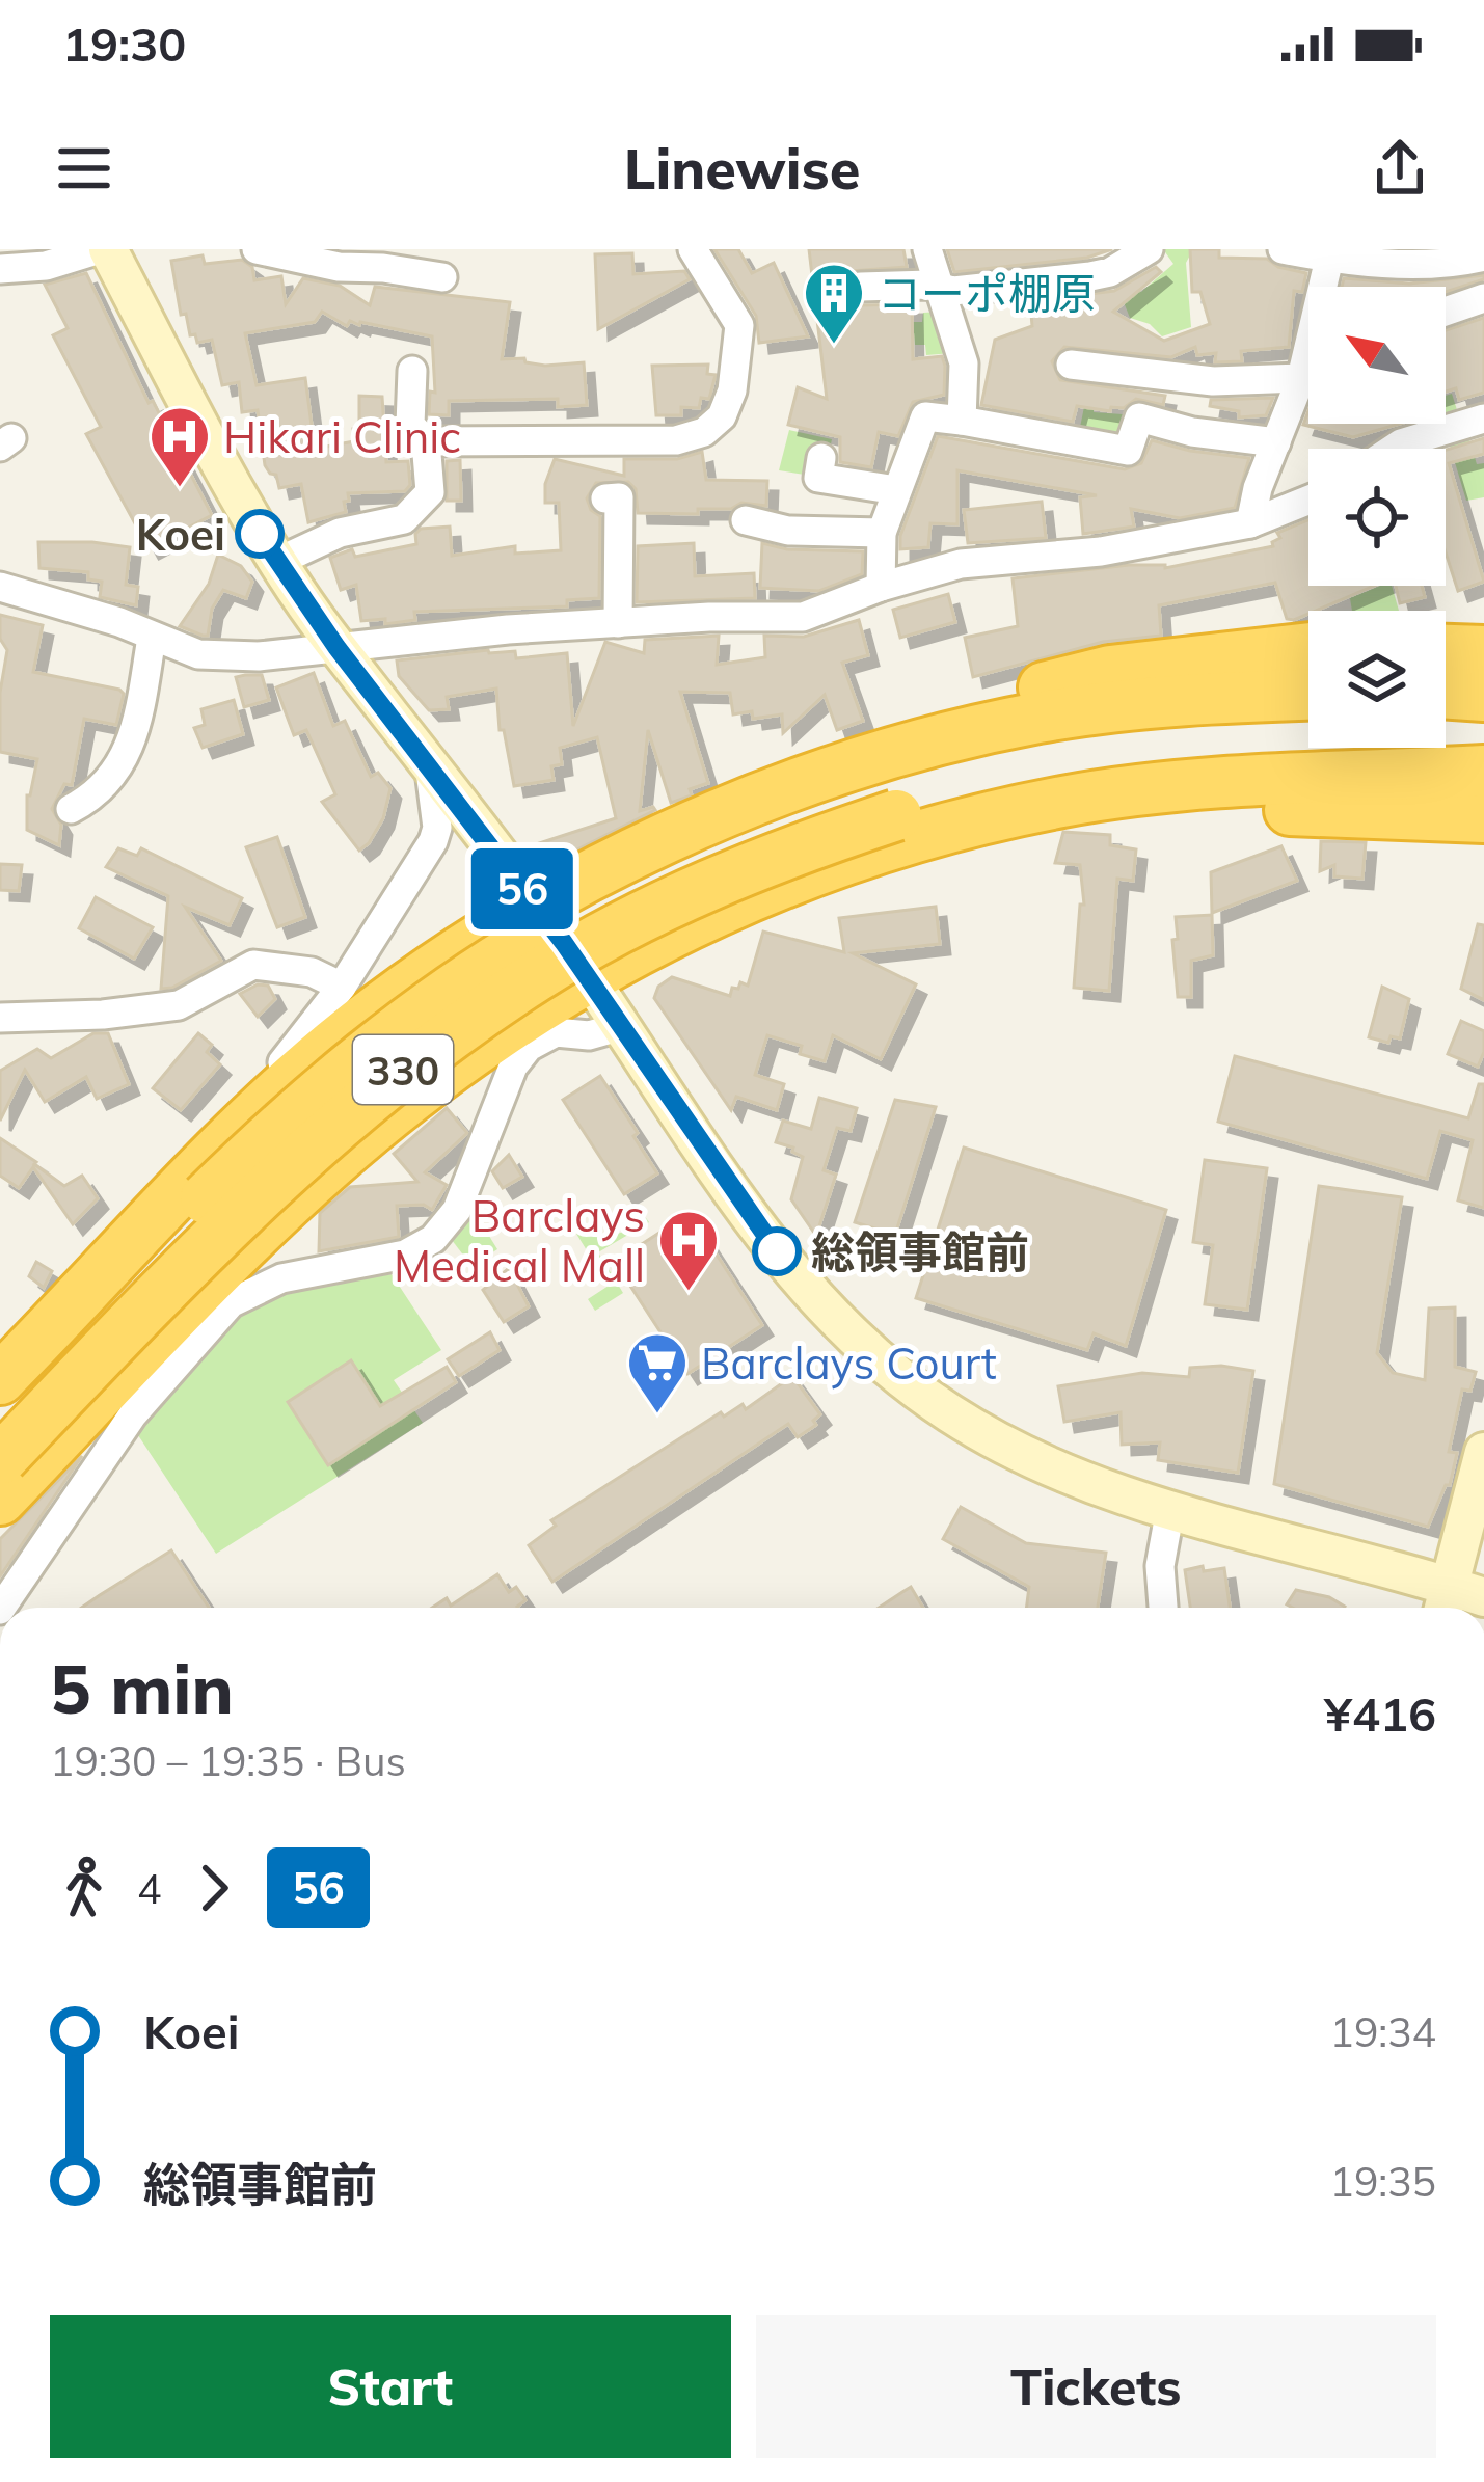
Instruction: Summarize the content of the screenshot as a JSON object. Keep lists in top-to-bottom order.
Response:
{
  "streets": {
    "highway": ["330"]
  },
  "places": {
    "building": ["コーポ棚原"],
    "hospital": ["Hikari Clinic", "Barclays Medical Mall"],
    "other": ["Koei", "総領事館前"],
    "supermarket": ["Barclays Court"]
  },
  "lines": ["bus line 56"],
  "north": "top left",
  "page": {
    "status": "19:30",
    "header": "Linewise",
    "on_map": "56",
    "heading": ["5 min", "19:30 – 19:35 · Bus", "¥416"],
    "legs": ["4", "56"],
    "list": [
      {
        "name": "Koei",
        "value": "19:34"
      },
      {
        "name": "総領事館前",
        "value": "19:35"
      }
    ],
    "buttons": ["Start", "Tickets"]
  }
}
